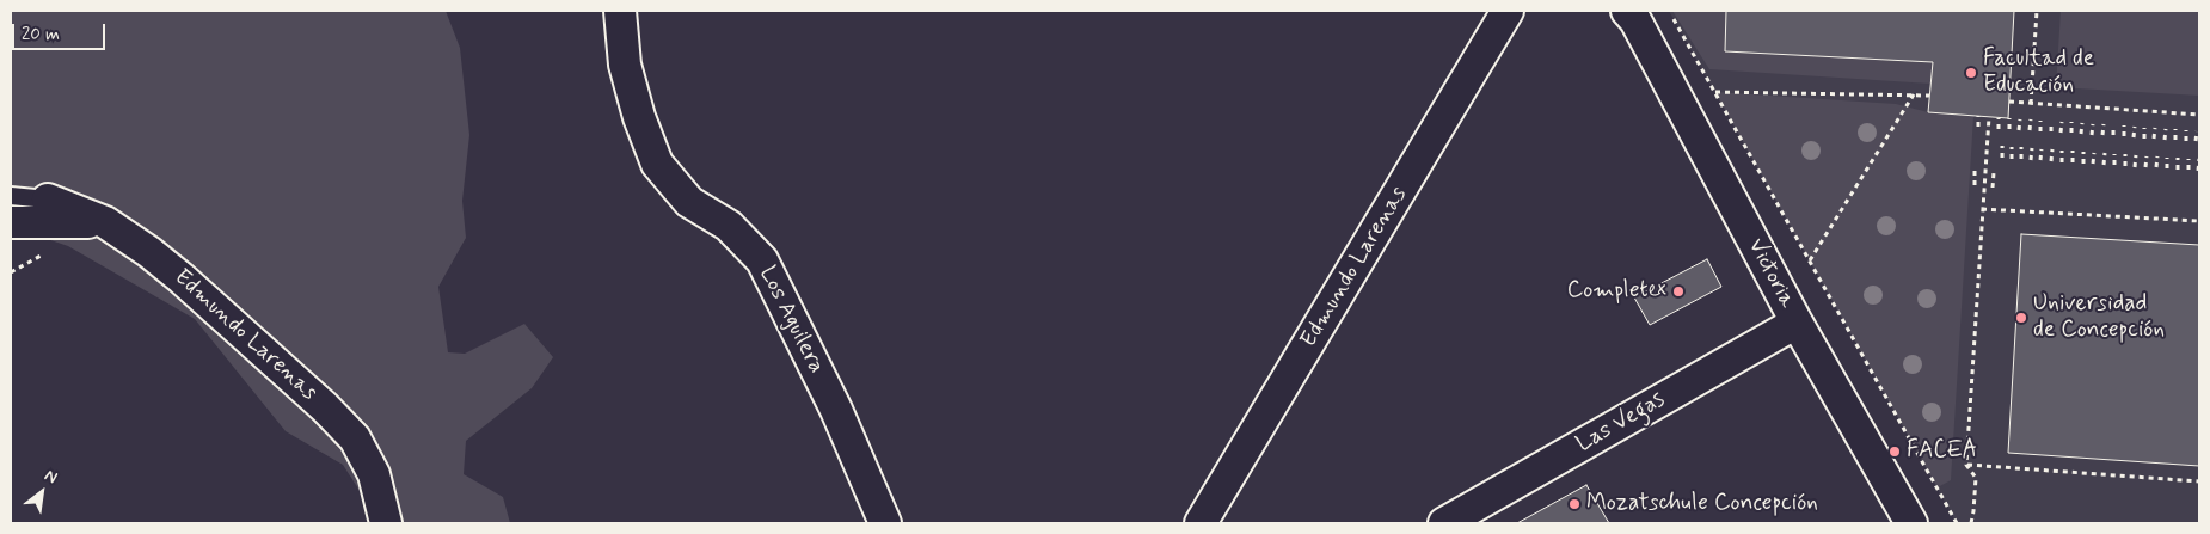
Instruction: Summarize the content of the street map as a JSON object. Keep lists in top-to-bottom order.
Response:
{
  "streets": {
    "street": [
      "Edmundo Larenas",
      "Victoria",
      "Los Aguilera",
      "Las Vegas"
    ]
  },
  "crossings": [
    ["Victoria", "Las Vegas"]
  ],
  "places": [
    "Facultad de Educación",
    "Completex",
    "Universidad de Concepción",
    "FACEA",
    "Mozatschule Concepción"
  ],
  "scale_bar": "20 m",
  "north": "top right"
}
